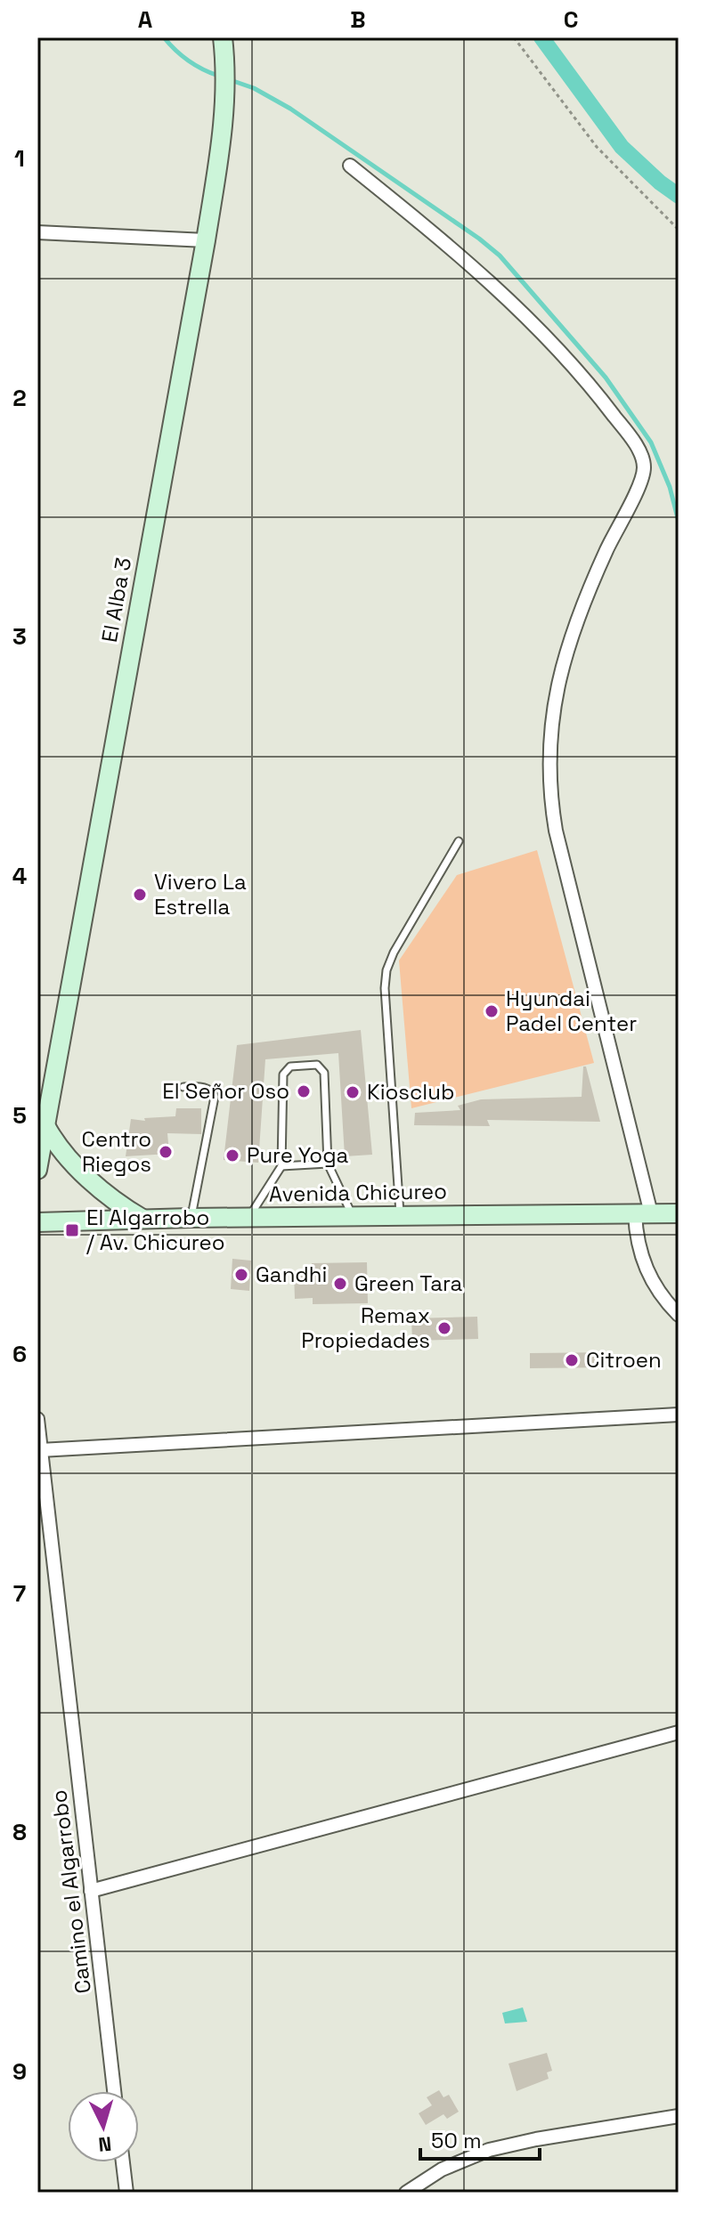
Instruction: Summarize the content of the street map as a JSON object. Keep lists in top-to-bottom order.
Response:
{
  "streets": {
    "street": ["El Alba 3", "Avenida Chicureo", "Camino el Algarrobo"]
  },
  "places": {
    "other": [
      "Vivero La Estrella",
      "Hyundai Padel Center",
      "El Señor Oso",
      "Kiosclub",
      "Centro Riegos",
      "Pure Yoga",
      "Gandhi",
      "Green Tara",
      "Remax Propiedades",
      "Citroen"
    ],
    "transit": ["El Algarrobo / Av. Chicureo"]
  },
  "scale_bar": "50 m",
  "north": "bottom",
  "grid": {
    "columns": ["A", "B", "C"],
    "rows": [
      "1",
      "2",
      "3",
      "4",
      "5",
      "6",
      "7",
      "8",
      "9"
    ]
  }
}
